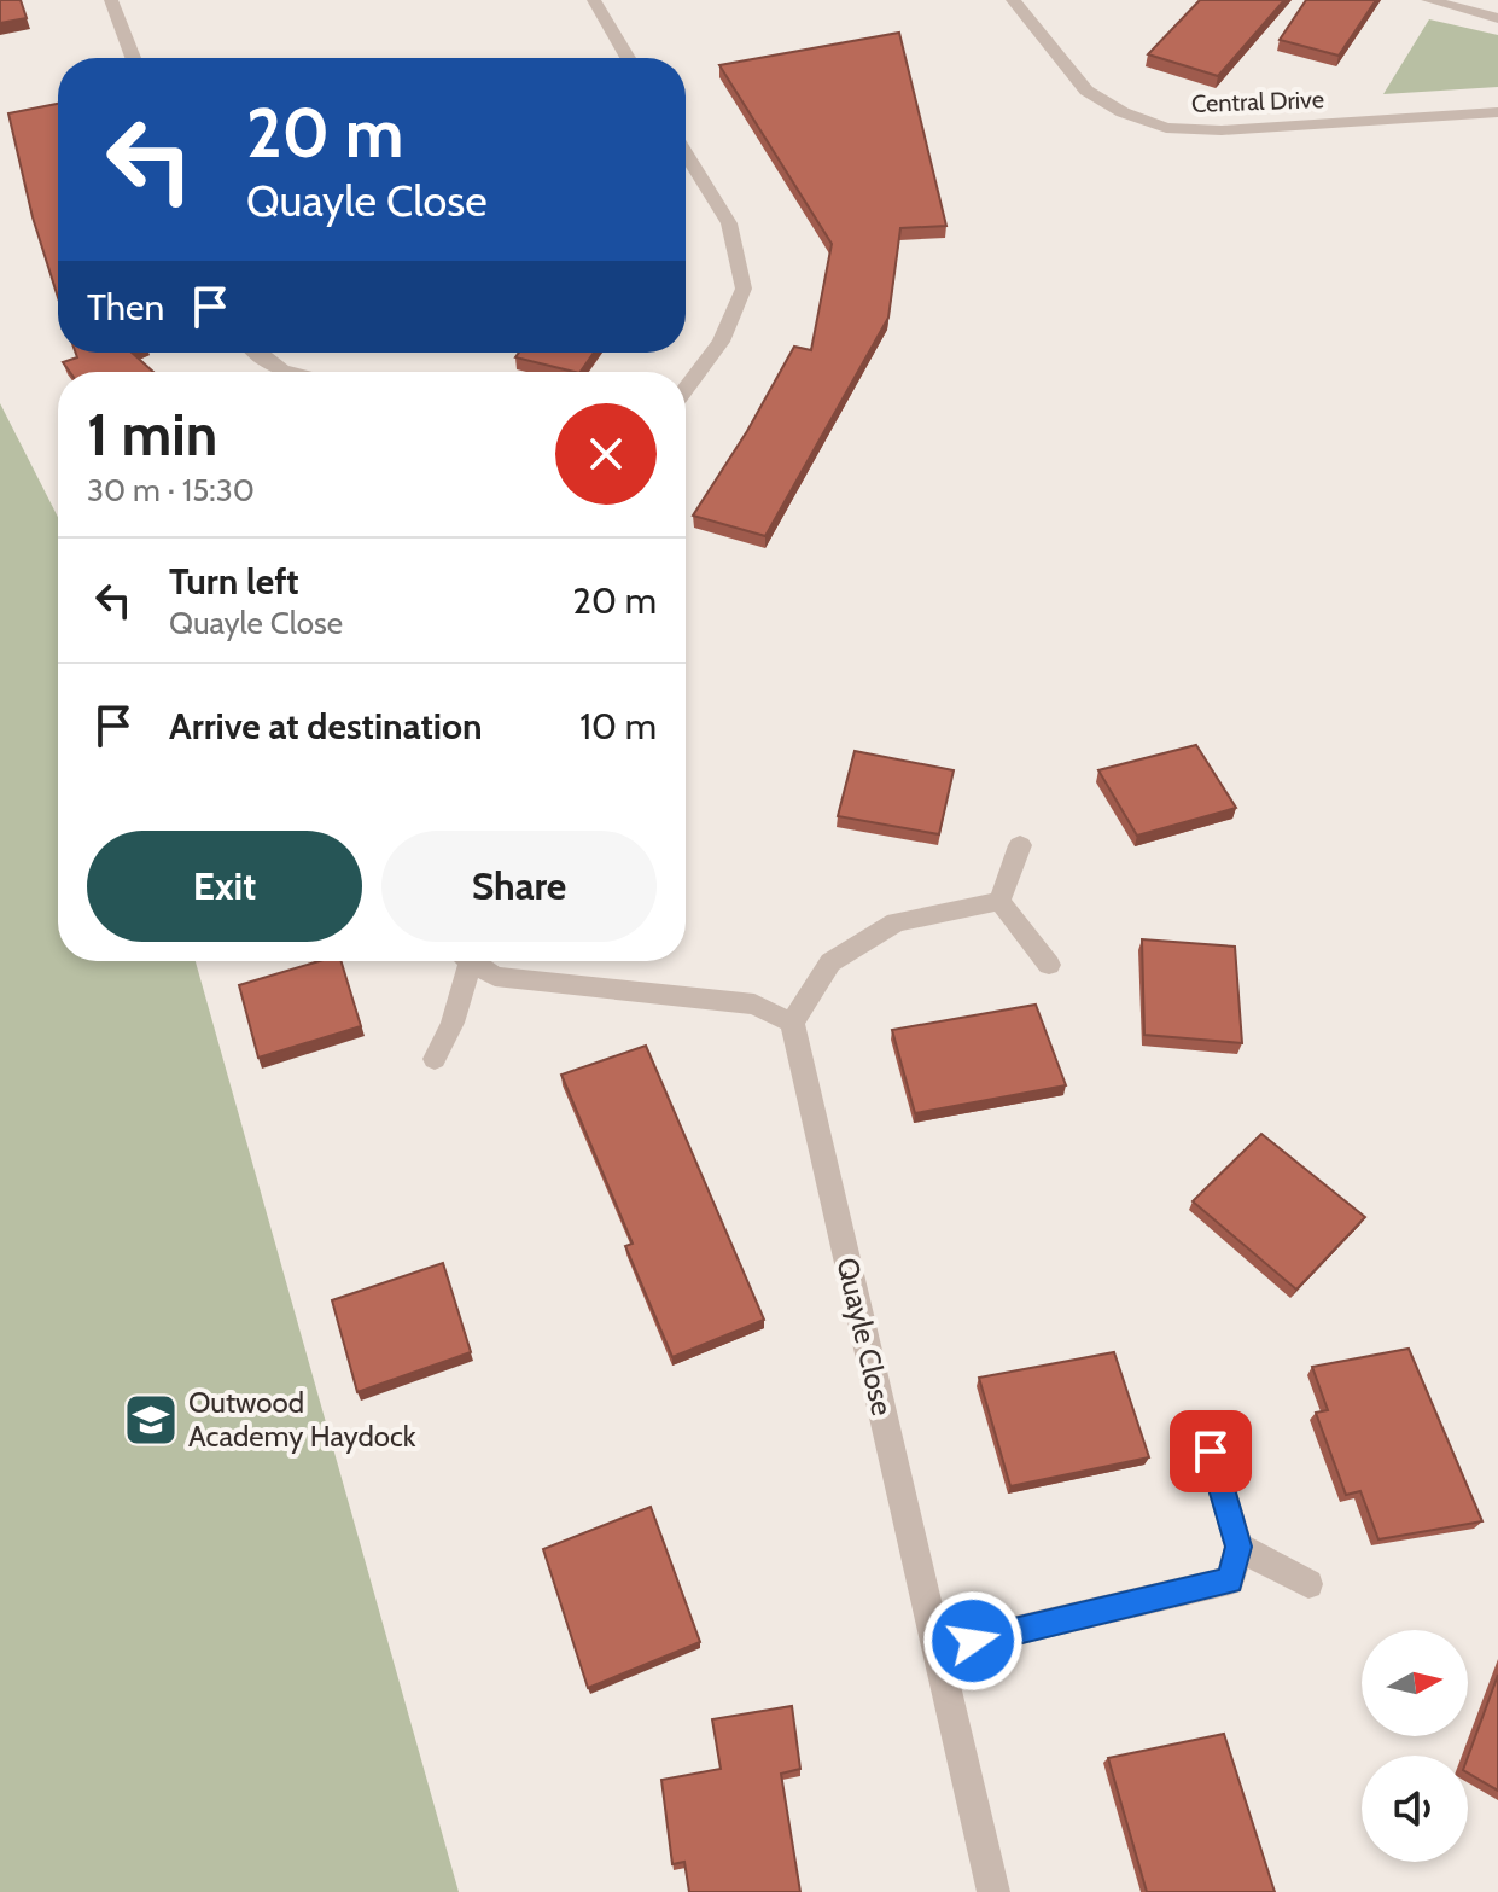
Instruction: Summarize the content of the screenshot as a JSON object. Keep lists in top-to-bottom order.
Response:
{
  "streets": {
    "street": ["Central Drive", "Quayle Close"]
  },
  "places": {
    "school or university": ["Outwood Academy Haydock"]
  },
  "north": "right",
  "page": {
    "turn": ["20 m", "Quayle Close"],
    "then": "Then",
    "heading": ["1 min", "30 m · 15:30"],
    "list": [
      {
        "name": "Turn left",
        "note": "Quayle Close",
        "value": "20 m"
      },
      {
        "name": "Arrive at destination",
        "value": "10 m"
      }
    ],
    "buttons": ["Exit", "Share"]
  }
}
